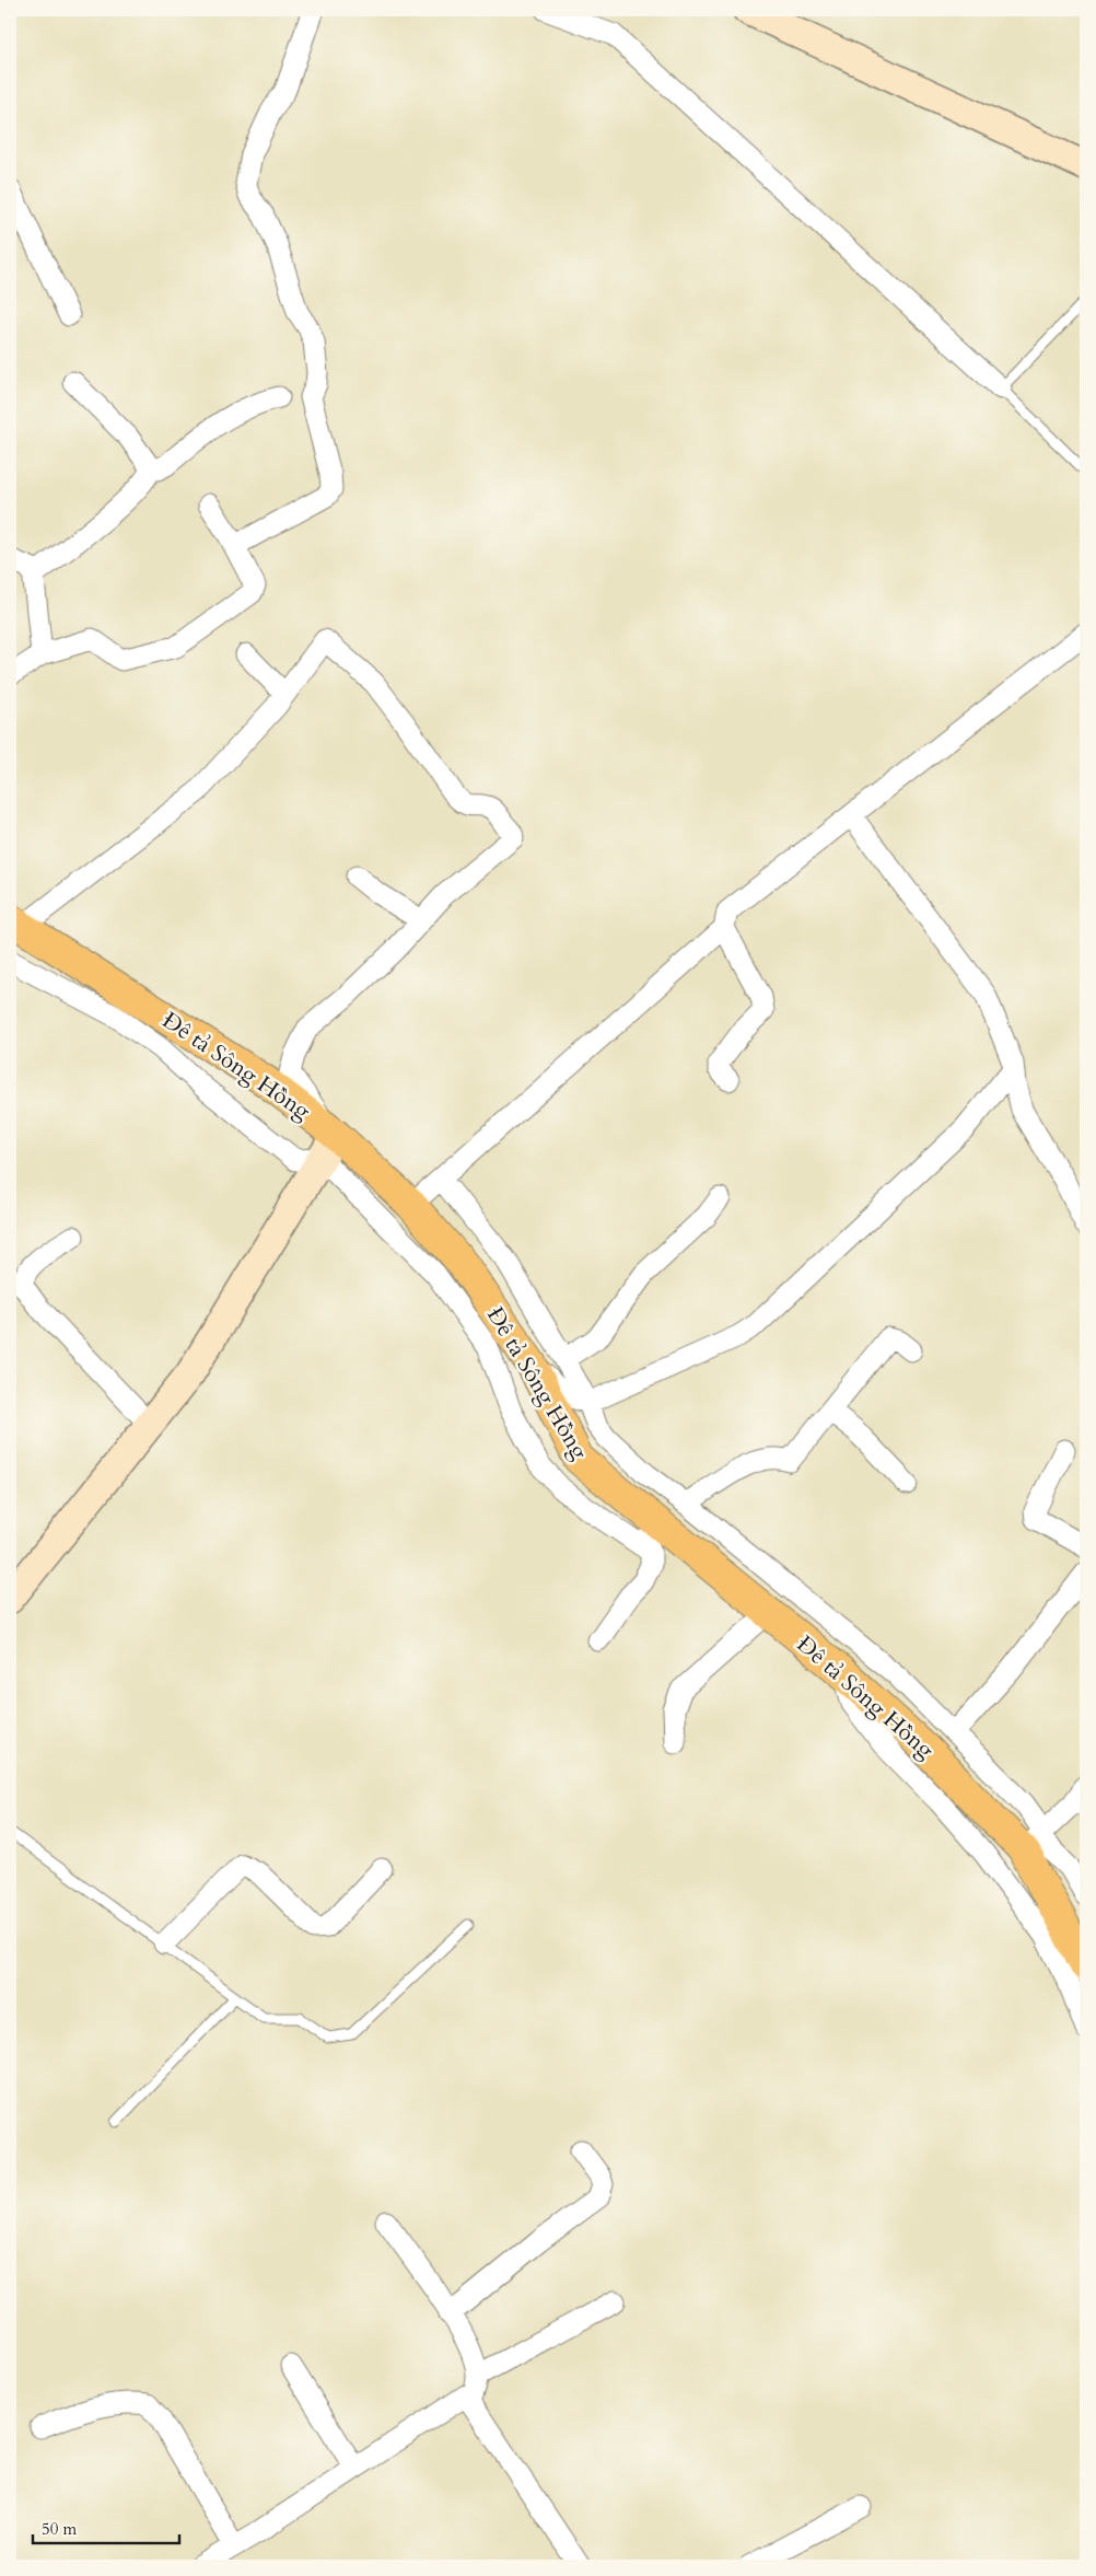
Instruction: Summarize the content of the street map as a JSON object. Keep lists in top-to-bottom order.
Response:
{
  "streets": {
    "main road": ["Đê tả Sông Hồng"]
  },
  "scale_bar": "50 m"
}
